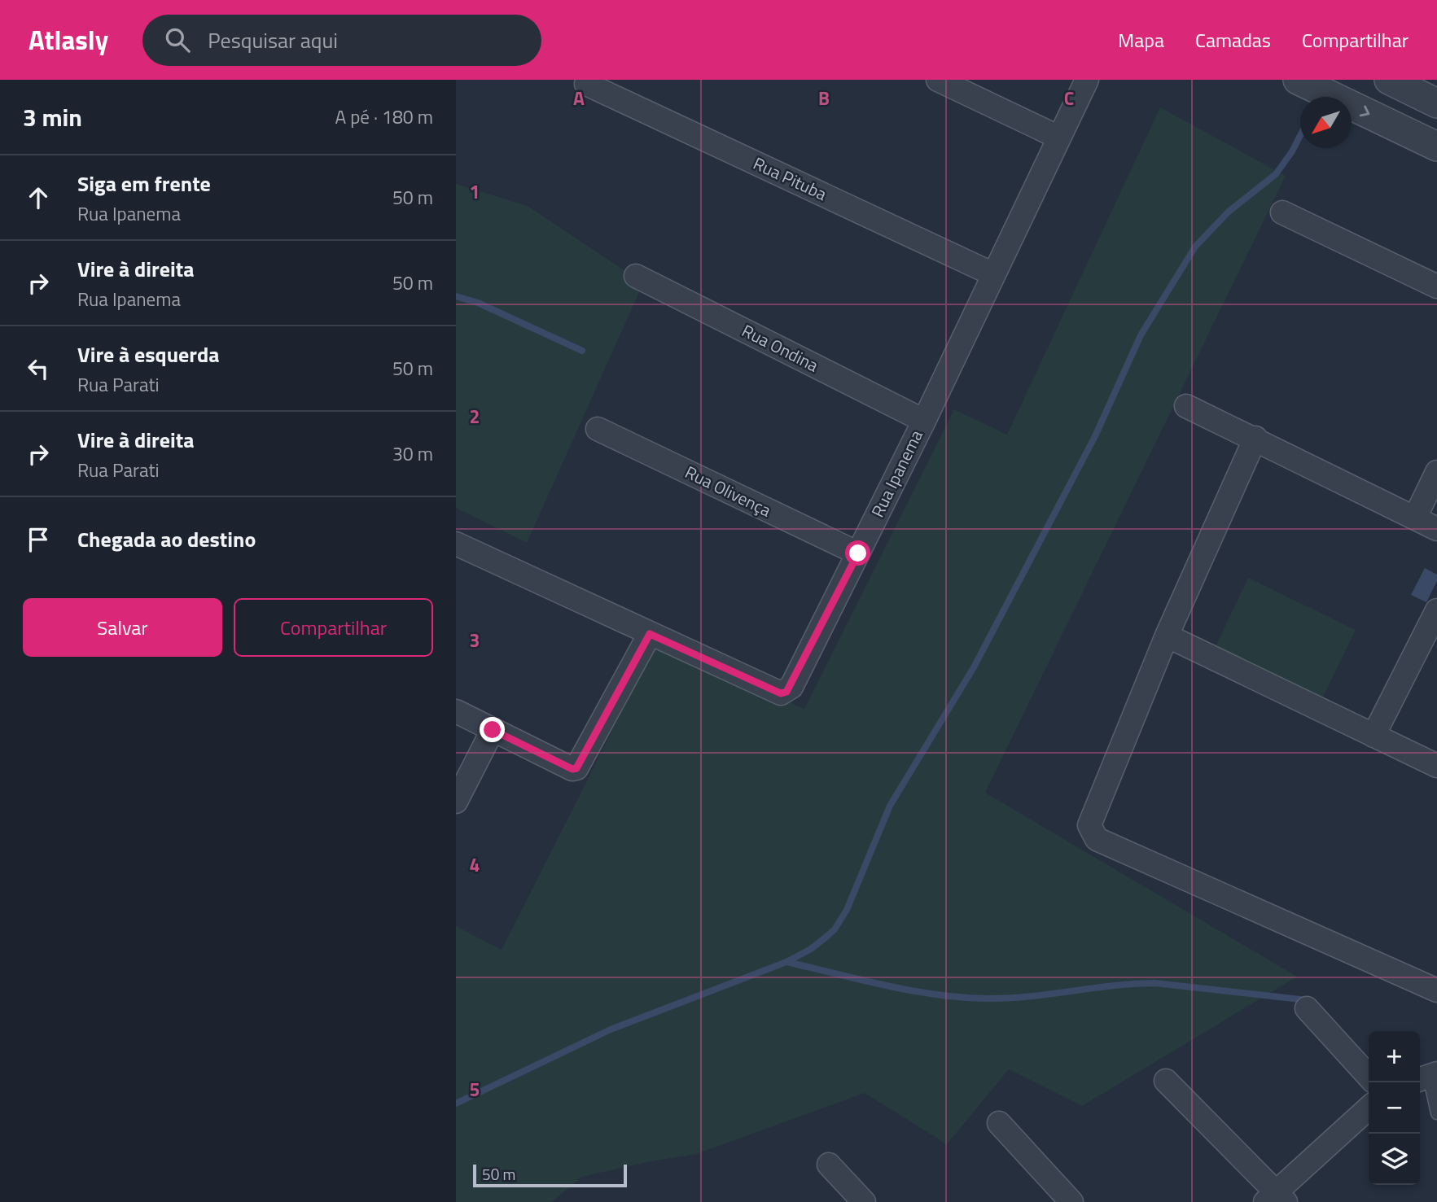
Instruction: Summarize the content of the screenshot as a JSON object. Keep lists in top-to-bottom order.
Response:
{
  "streets": {
    "street": [
      "Rua Pituba",
      "Rua Ondina",
      "Rua Ipanema",
      "Rua Olivença"
    ]
  },
  "crossings": [
    ["Rua Pituba", "Rua Ipanema"],
    ["Rua Ondina", "Rua Ipanema"],
    ["Rua Ipanema", "Rua Olivença"]
  ],
  "scale_bar": "50 m",
  "north": "bottom left",
  "page": {
    "header": "Atlasly",
    "search": "Pesquisar aqui",
    "nav": ["Mapa", "Camadas", "Compartilhar"],
    "heading": ["3 min", "A pé · 180 m"],
    "list": [
      ["Siga em frente", "Rua Ipanema", "50 m"],
      ["Vire à direita", "Rua Ipanema", "50 m"],
      ["Vire à esquerda", "Rua Parati", "50 m"],
      ["Vire à direita", "Rua Parati", "30 m"],
      "Chegada ao destino"
    ],
    "buttons": ["Salvar", "Compartilhar"],
    "map_buttons": ["+", "−"],
    "scale": "50 m"
  },
  "grid": {
    "columns": ["A", "B", "C"],
    "rows": [
      "1",
      "2",
      "3",
      "4",
      "5"
    ]
  }
}
